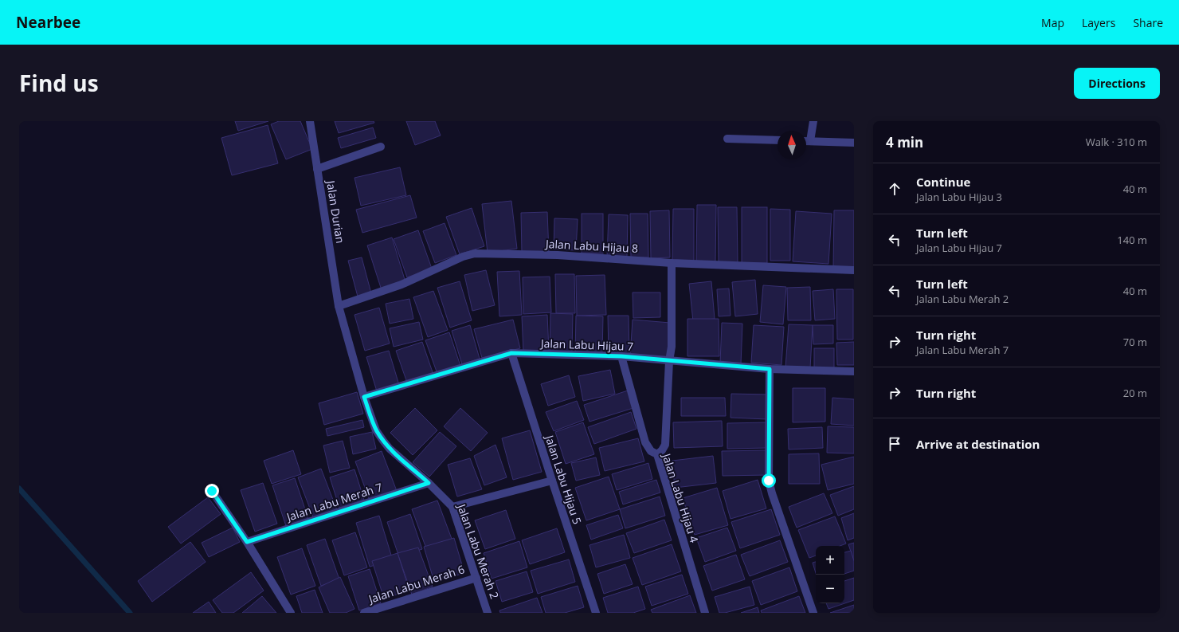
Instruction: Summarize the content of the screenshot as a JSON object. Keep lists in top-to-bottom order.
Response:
{
  "streets": {
    "street": [
      "Jalan Durian",
      "Jalan Labu Hijau 8",
      "Jalan Labu Hijau 7",
      "Jalan Labu Hijau 5",
      "Jalan Labu Hijau 4",
      "Jalan Labu Merah 7",
      "Jalan Labu Merah 2",
      "Jalan Labu Merah 6"
    ]
  },
  "crossings": [
    ["Jalan Durian", "Jalan Labu Hijau 8"],
    ["Jalan Durian", "Jalan Labu Hijau 7"],
    ["Jalan Durian", "Jalan Labu Merah 2"],
    ["Jalan Labu Hijau 7", "Jalan Labu Hijau 5"],
    ["Jalan Labu Hijau 7", "Jalan Labu Hijau 4"],
    ["Jalan Labu Hijau 7", "Jalan Labu Merah 2"],
    ["Jalan Labu Merah 7", "Jalan Labu Merah 2"],
    ["Jalan Labu Merah 2", "Jalan Labu Merah 6"]
  ],
  "north": "top",
  "page": {
    "header": "Nearbee",
    "nav": ["Map", "Layers", "Share"],
    "title": "Find us",
    "buttons": "Directions",
    "heading": ["4 min", "Walk · 310 m"],
    "list": [
      ["Continue", "Jalan Labu Hijau 3", "40 m"],
      ["Turn left", "Jalan Labu Hijau 7", "140 m"],
      ["Turn left", "Jalan Labu Merah 2", "40 m"],
      ["Turn right", "Jalan Labu Merah 7", "70 m"],
      ["Turn right", "20 m"],
      "Arrive at destination"
    ],
    "map_buttons": ["+", "−"]
  }
}
